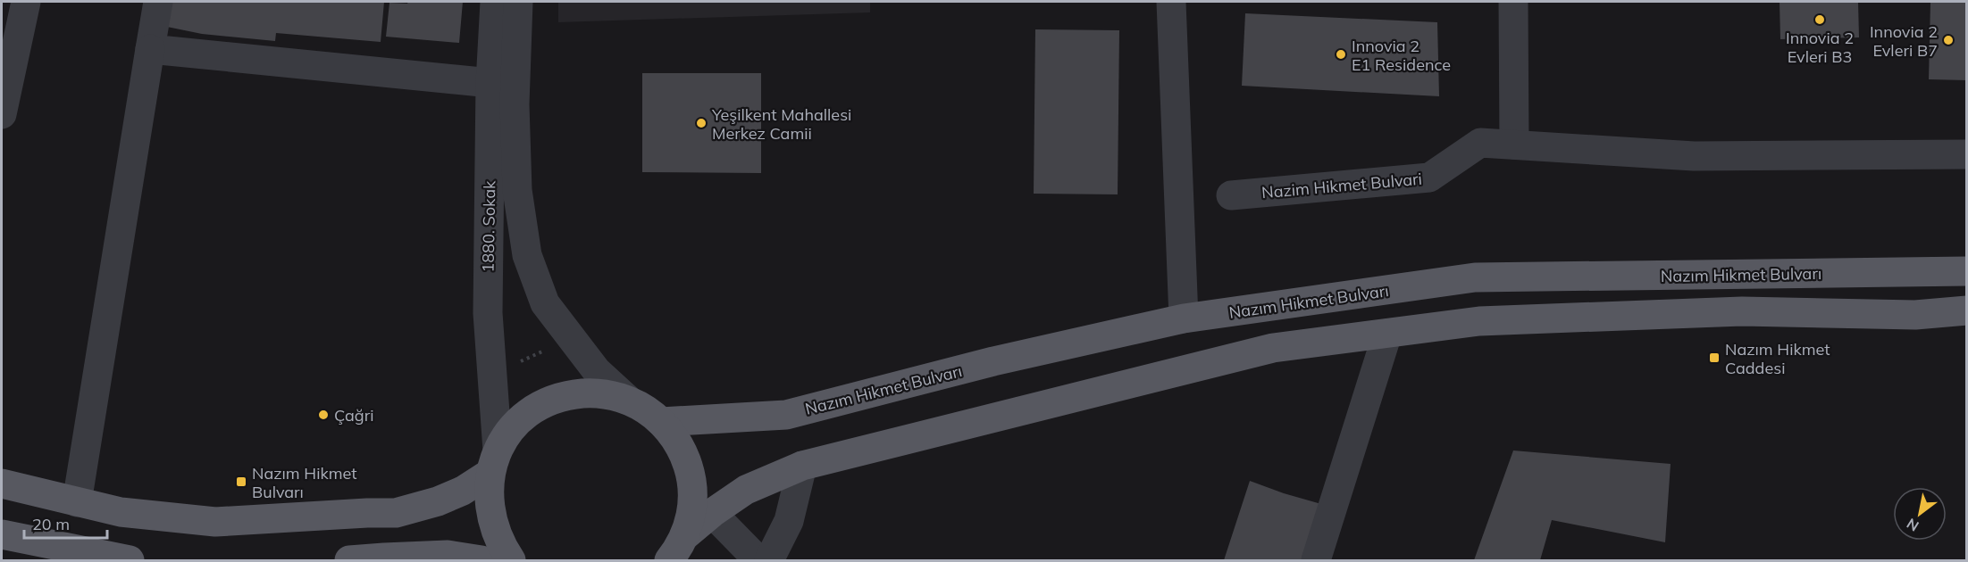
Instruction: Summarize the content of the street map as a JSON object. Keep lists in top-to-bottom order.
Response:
{
  "streets": {
    "main road": ["Nazım Hikmet Bulvarı"],
    "street": ["Nazim Hikmet Bulvari", "1880. Sokak"]
  },
  "places": {
    "other": [
      "Innovia 2 Evleri B3",
      "Innovia 2 Evleri B7",
      "Innovia 2 E1 Residence",
      "Yeşilkent Mahallesi Merkez Camii",
      "Çağri"
    ],
    "transit": ["Nazım Hikmet Caddesi", "Nazım Hikmet Bulvarı"]
  },
  "scale_bar": "20 m",
  "north": "bottom left"
}
